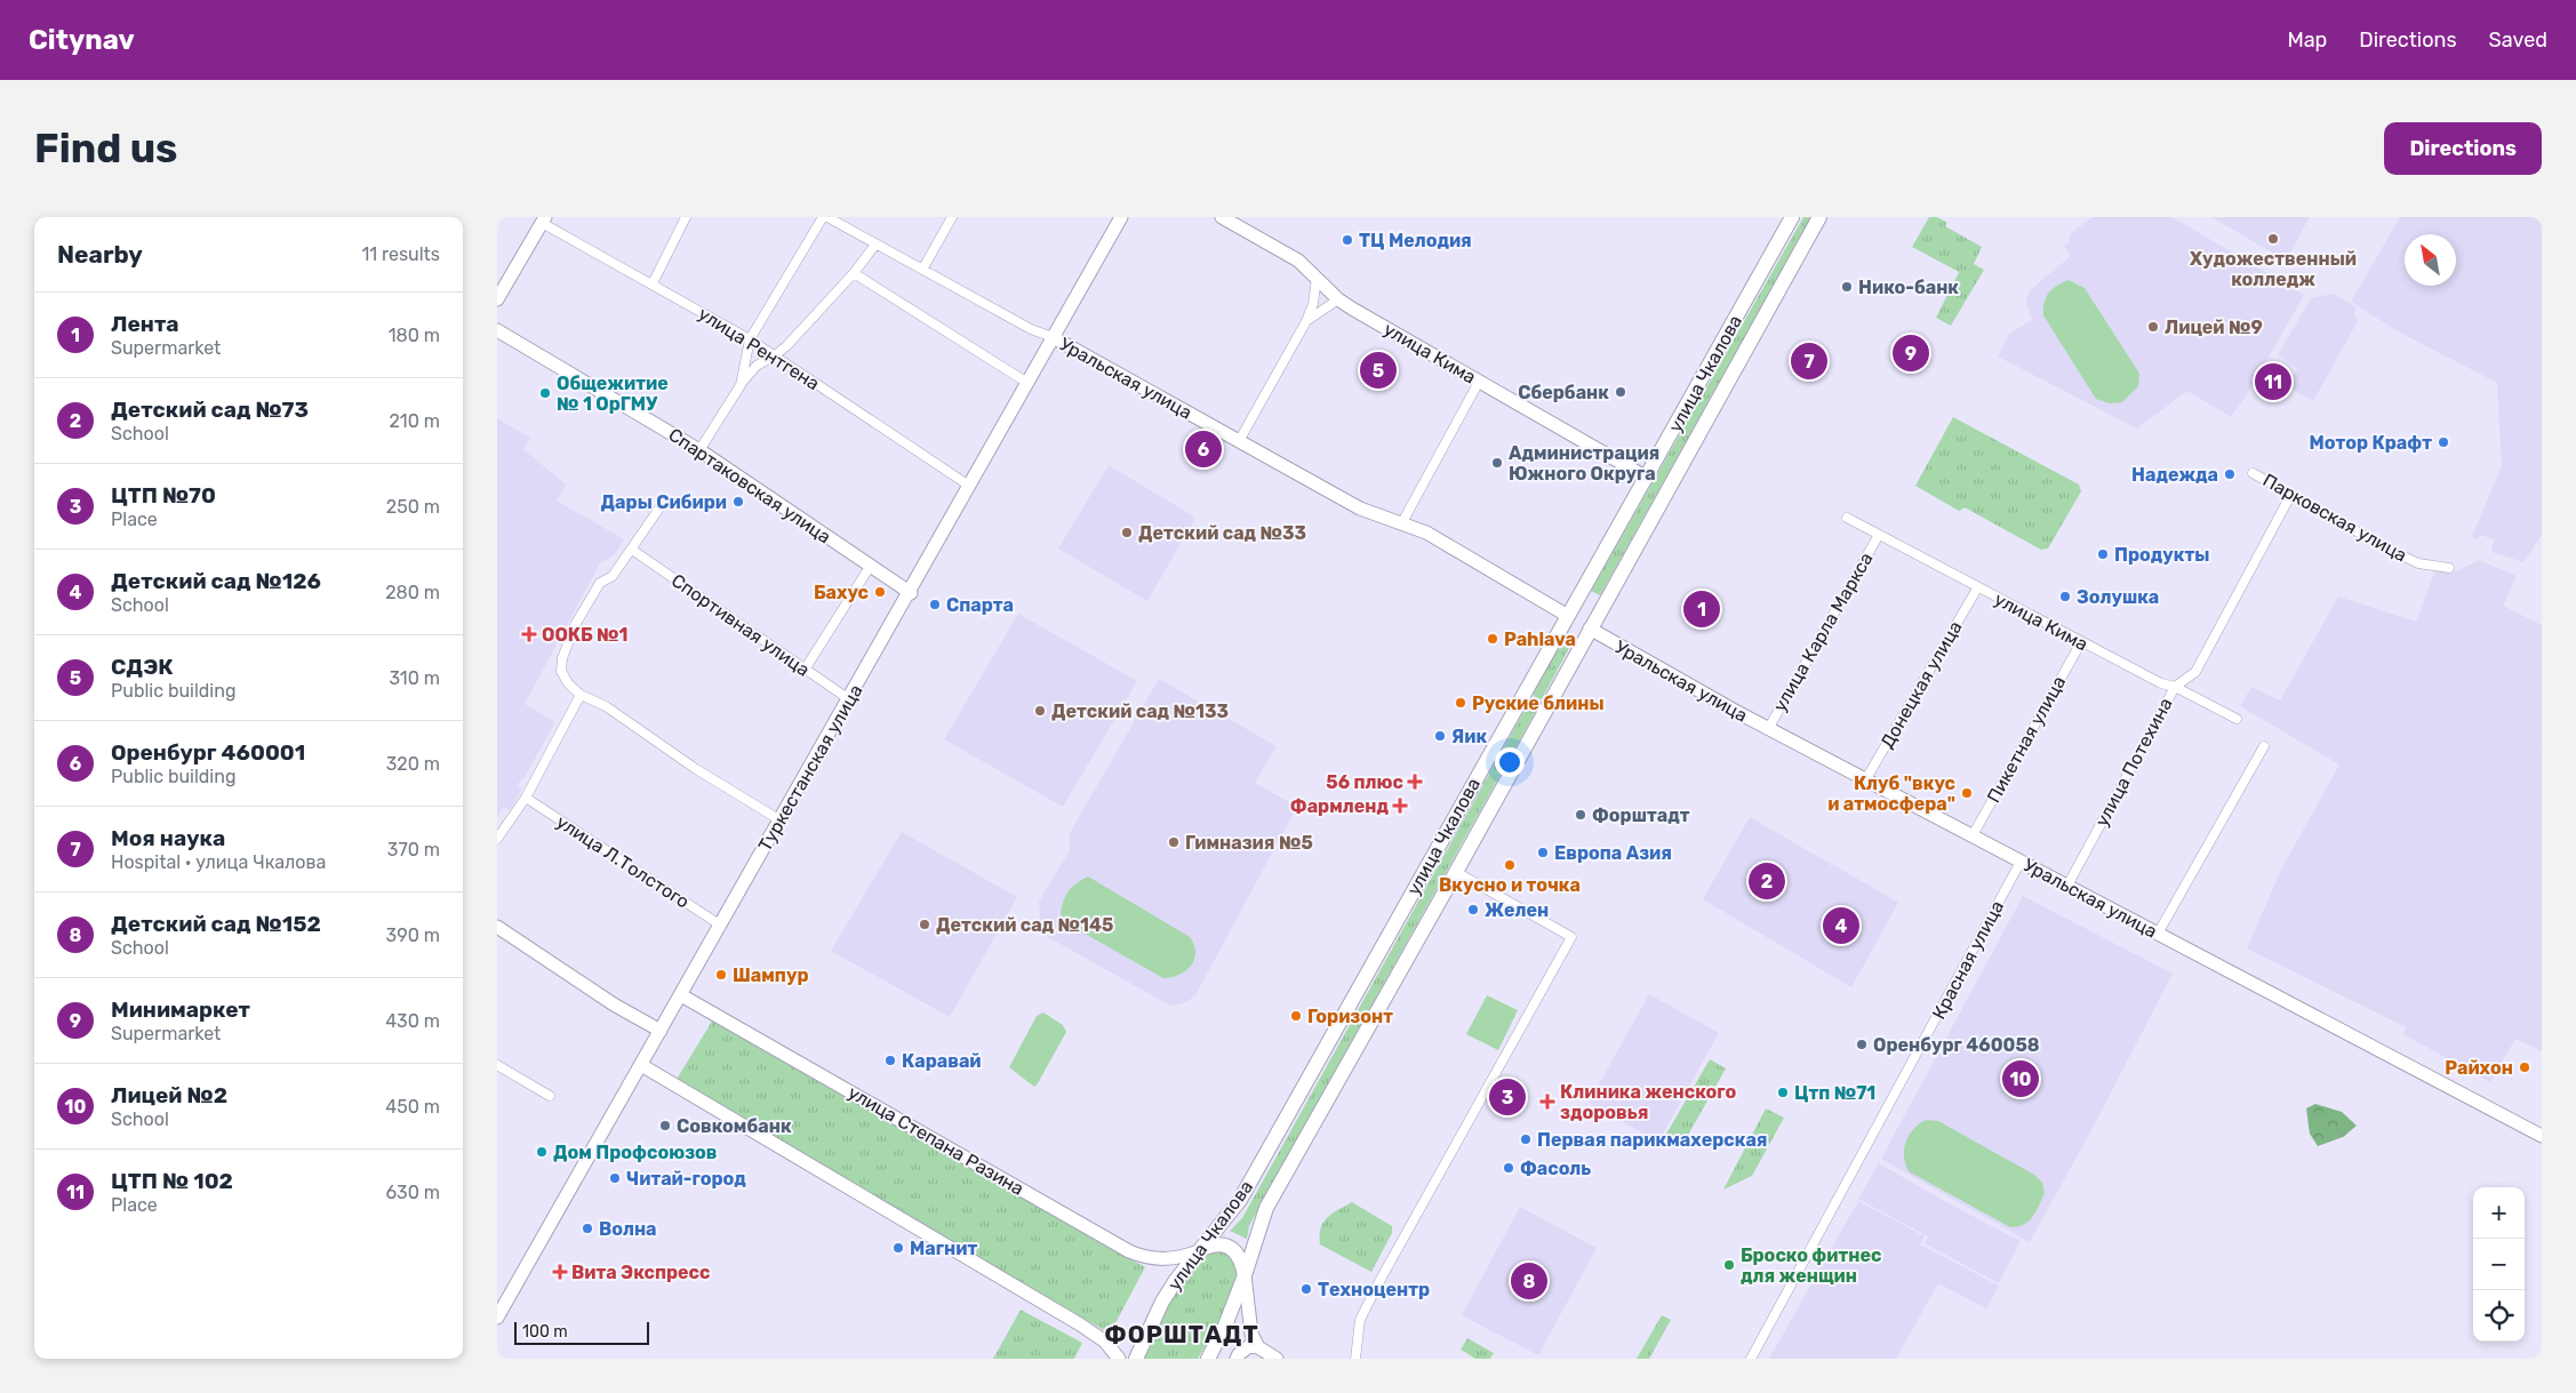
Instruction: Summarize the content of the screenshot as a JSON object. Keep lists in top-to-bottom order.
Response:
{
  "streets": {
    "main road": ["улица Чкалова", "Уральская улица"],
    "street": [
      "улица Рентгена",
      "улица Кима",
      "Спартаковская улица",
      "Парковская улица",
      "Спортивная улица",
      "улица Карла Маркса",
      "Донецкая улица",
      "Пикетная улица",
      "улица Потехина",
      "Туркестанская улица",
      "улица Л.Толстого",
      "Красная улица",
      "улица Степана Разина"
    ]
  },
  "crossings": [
    ["улица Рентгена", "Туркестанская улица"],
    ["улица Кима", "улица Чкалова"],
    ["улица Кима", "улица Карла Маркса"],
    ["улица Кима", "Донецкая улица"],
    ["улица Кима", "Пикетная улица"],
    ["улица Кима", "улица Потехина"],
    ["улица Чкалова", "Уральская улица"],
    ["улица Чкалова", "улица Степана Разина"],
    ["Уральская улица", "улица Карла Маркса"],
    ["Уральская улица", "Донецкая улица"],
    ["Уральская улица", "Пикетная улица"],
    ["Уральская улица", "улица Потехина"],
    ["Уральская улица", "Туркестанская улица"],
    ["Уральская улица", "Красная улица"],
    ["Спартаковская улица", "Туркестанская улица"],
    ["Парковская улица", "улица Потехина"],
    ["Спортивная улица", "Туркестанская улица"],
    ["Туркестанская улица", "улица Л.Толстого"],
    ["Туркестанская улица", "улица Степана Разина"]
  ],
  "districts": ["ФОРШТАДТ"],
  "places": {
    "other": [
      "Художественный колледж",
      "ТЦ Мелодия",
      "Нико-банк",
      "Лицей №9",
      "Сбербанк",
      "Общежитие № 1 ОрГМУ",
      "Мотор Крафт",
      "Администрация Южного Округа",
      "Надежда",
      "Дары Сибири",
      "Детский сад №33",
      "Продукты",
      "Бахус",
      "Золушка",
      "Спарта",
      "Pahlava",
      "Руские блины",
      "Детский сад №133",
      "Яик",
      "Клуб \"вкус и атмосфера\"",
      "Форштадт",
      "Гимназия №5",
      "Европа Азия",
      "Вкусно и точка",
      "Желен",
      "Детский сад №145",
      "Шампур",
      "Горизонт",
      "Оренбург 460058",
      "Каравай",
      "Райхон",
      "Цтп №71",
      "Совкомбанк",
      "Первая парикмахерская",
      "Дом Профсоюзов",
      "Фасоль",
      "Читай-город",
      "Волна",
      "Магнит",
      "Броско фитнес для женщин",
      "Техноцентр"
    ],
    "health": [
      "ООКБ №1",
      "56 плюс",
      "Фармленд",
      "Клиника женского здоровья",
      "Вита Экспресс"
    ]
  },
  "scale_bar": "100 m",
  "north": "top left",
  "page": {
    "header": "Citynav",
    "nav": ["Map", "Directions", "Saved"],
    "buttons": "Directions",
    "title": "Find us",
    "heading": ["Nearby", "11 results"],
    "list": [
      {
        "mark": "1",
        "name": "Лента",
        "note": "Supermarket",
        "value": "180 m"
      },
      {
        "mark": "2",
        "name": "Детский сад №73",
        "note": "School",
        "value": "210 m"
      },
      {
        "mark": "3",
        "name": "ЦТП №70",
        "note": "Place",
        "value": "250 m"
      },
      {
        "mark": "4",
        "name": "Детский сад №126",
        "note": "School",
        "value": "280 m"
      },
      {
        "mark": "5",
        "name": "СДЭК",
        "note": "Public building",
        "value": "310 m"
      },
      {
        "mark": "6",
        "name": "Оренбург 460001",
        "note": "Public building",
        "value": "320 m"
      },
      {
        "mark": "7",
        "name": "Моя наука",
        "note": "Hospital · улица Чкалова",
        "value": "370 m"
      },
      {
        "mark": "8",
        "name": "Детский сад №152",
        "note": "School",
        "value": "390 m"
      },
      {
        "mark": "9",
        "name": "Минимаркет",
        "note": "Supermarket",
        "value": "430 m"
      },
      {
        "mark": "10",
        "name": "Лицей №2",
        "note": "School",
        "value": "450 m"
      },
      {
        "mark": "11",
        "name": "ЦТП № 102",
        "note": "Place",
        "value": "630 m"
      }
    ],
    "pins": [
      "9",
      "7",
      "5",
      "11",
      "6",
      "1",
      "2",
      "4",
      "10",
      "3",
      "8"
    ],
    "map_buttons": ["+", "−"],
    "scale": "100 m"
  }
}
